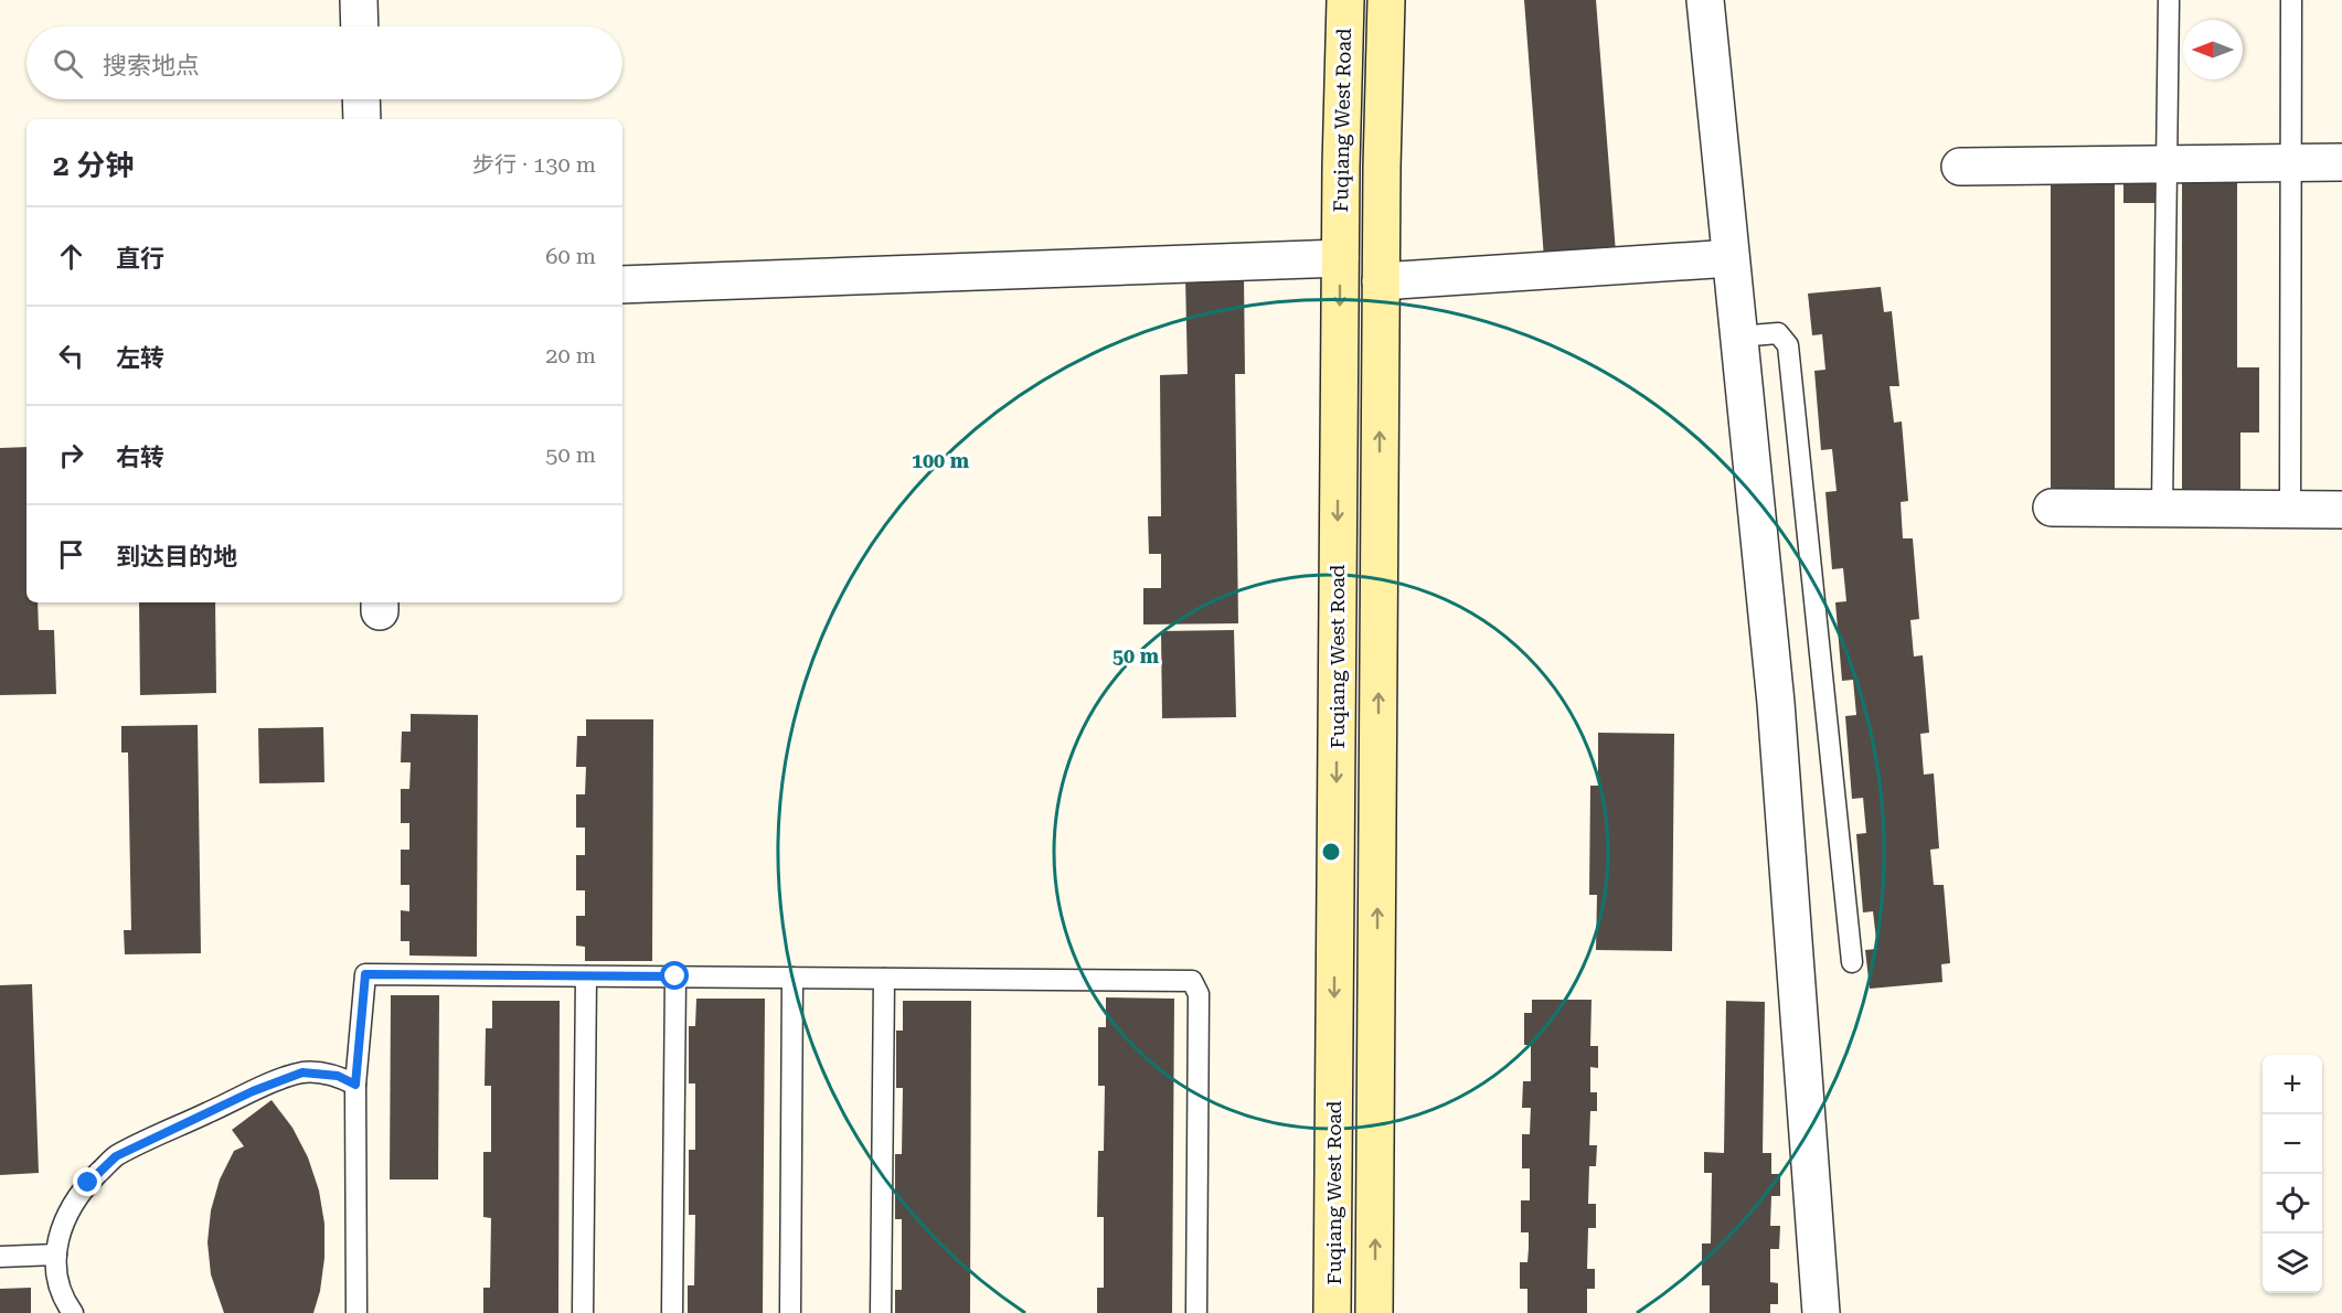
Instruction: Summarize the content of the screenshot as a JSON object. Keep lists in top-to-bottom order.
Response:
{
  "streets": {
    "main road": ["Fuqiang West Road"]
  },
  "north": "left",
  "page": {
    "search": "搜索地点",
    "heading": ["2 分钟", "步行 · 130 m"],
    "list": [
      ["直行", "60 m"],
      ["左转", "20 m"],
      ["右转", "50 m"],
      "到达目的地"
    ],
    "map_buttons": ["+", "−"]
  },
  "rings": ["100 m", "50 m"]
}
